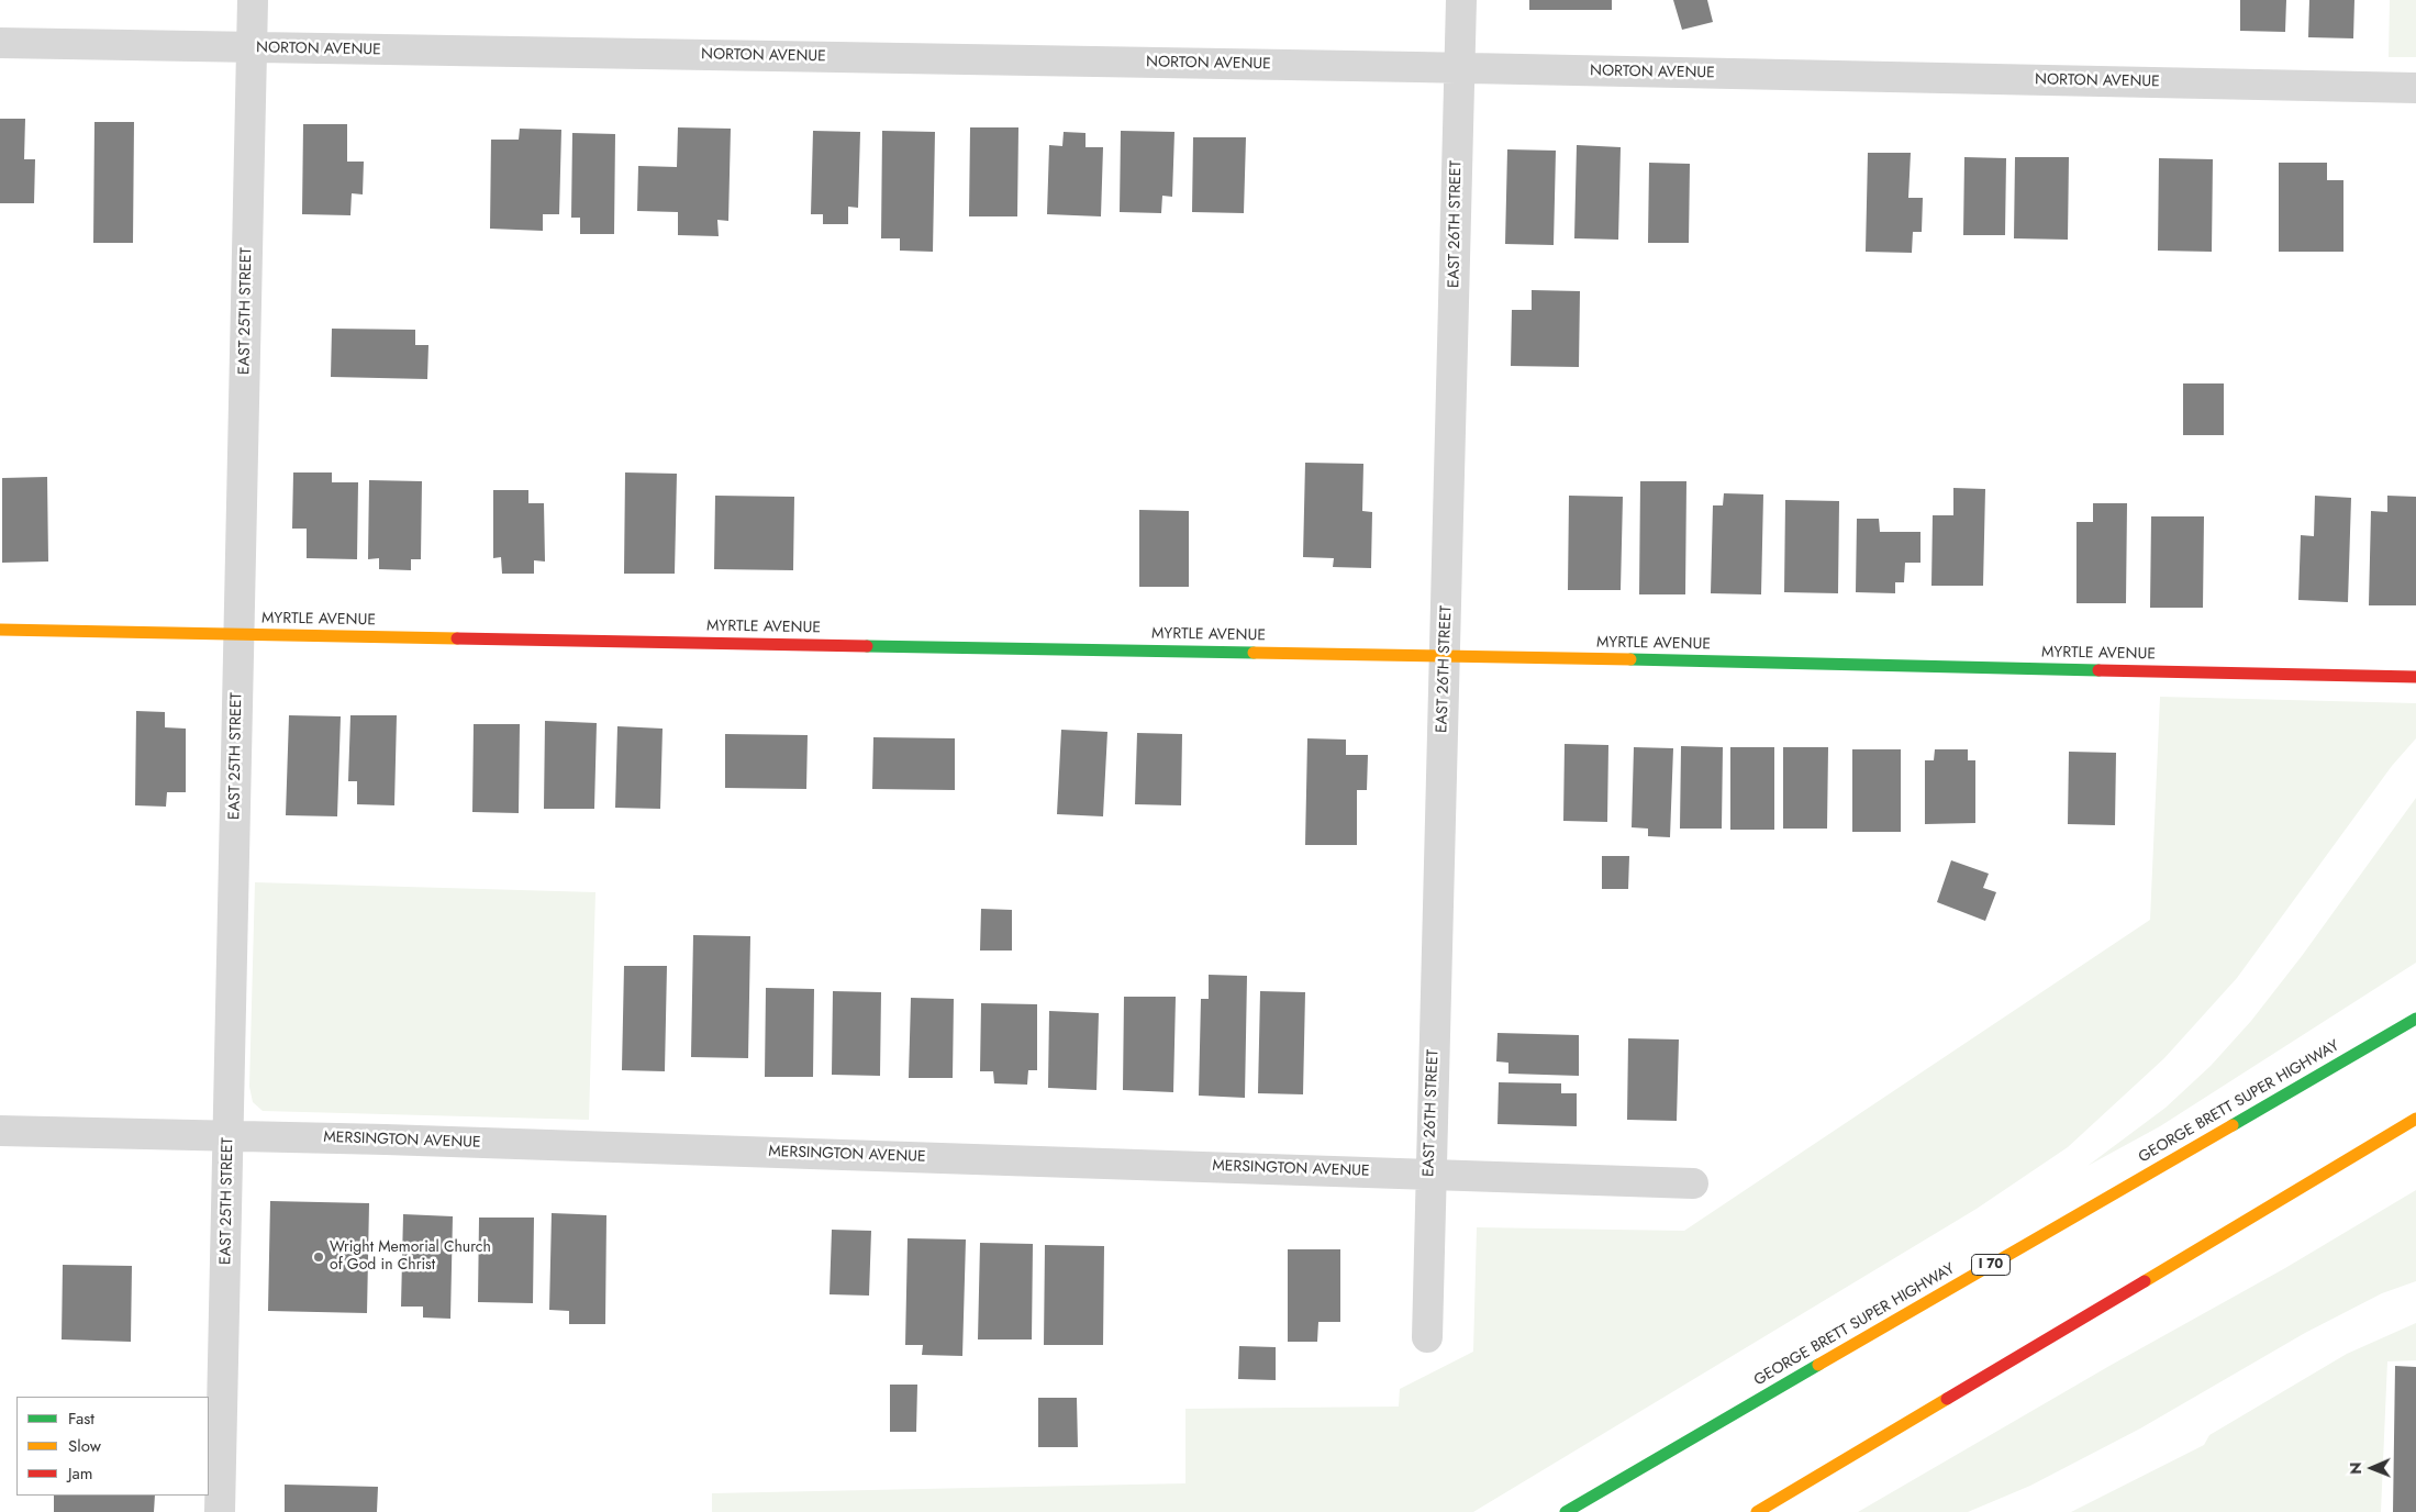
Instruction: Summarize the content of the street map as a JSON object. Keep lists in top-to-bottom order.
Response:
{
  "streets": {
    "main road": ["MYRTLE AVENUE", "GEORGE BRETT SUPER HIGHWAY", "I 70"],
    "street": [
      "NORTON AVENUE",
      "EAST 26TH STREET",
      "EAST 25TH STREET",
      "MERSINGTON AVENUE"
    ]
  },
  "crossings": [
    ["NORTON AVENUE", "EAST 26TH STREET"],
    ["NORTON AVENUE", "EAST 25TH STREET"],
    ["EAST 26TH STREET", "MYRTLE AVENUE"],
    ["EAST 26TH STREET", "MERSINGTON AVENUE"],
    ["EAST 25TH STREET", "MYRTLE AVENUE"],
    ["EAST 25TH STREET", "MERSINGTON AVENUE"]
  ],
  "places": ["Wright Memorial Church of God in Christ"],
  "legend": ["Fast", "Slow", "Jam"],
  "north": "left"
}
